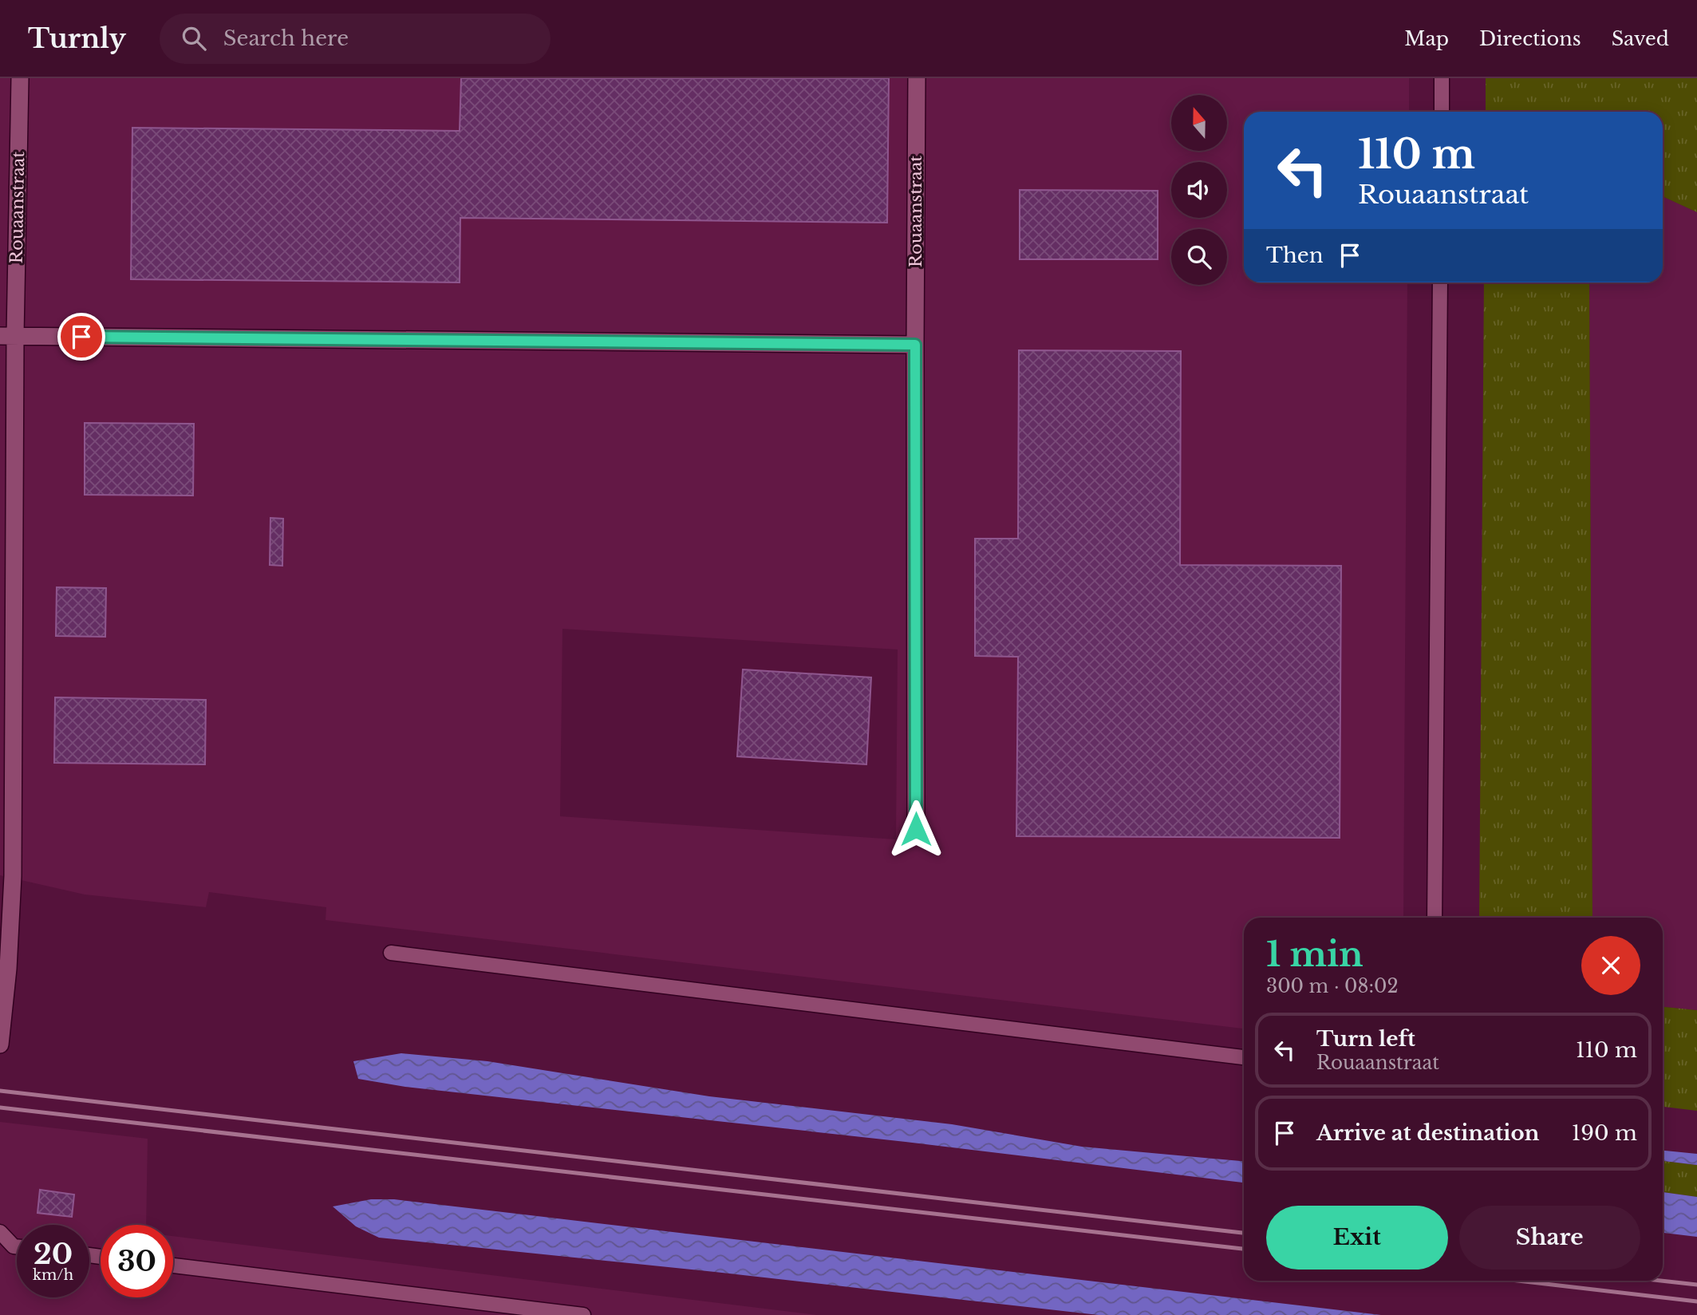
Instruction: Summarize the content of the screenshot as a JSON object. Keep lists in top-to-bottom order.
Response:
{
  "streets": {
    "street": ["Rouaanstraat"]
  },
  "north": "top",
  "page": {
    "header": "Turnly",
    "search": "Search here",
    "nav": ["Map", "Directions", "Saved"],
    "turn": ["110 m", "Rouaanstraat"],
    "then": "Then",
    "heading": ["1 min", "300 m · 08:02"],
    "list": [
      {
        "name": "Turn left",
        "note": "Rouaanstraat",
        "value": "110 m"
      },
      {
        "name": "Arrive at destination",
        "value": "190 m"
      }
    ],
    "buttons": ["Exit", "Share"],
    "speed": "20 km/h",
    "limit": "30"
  }
}
